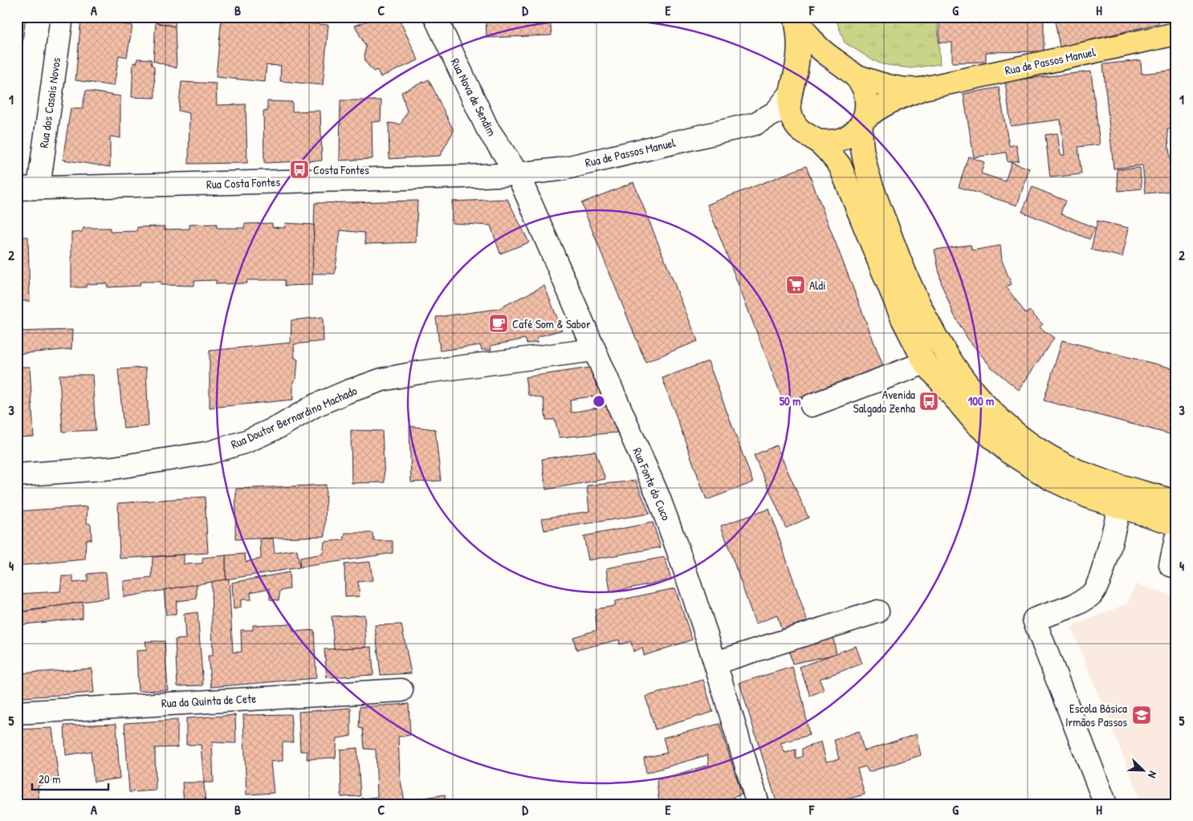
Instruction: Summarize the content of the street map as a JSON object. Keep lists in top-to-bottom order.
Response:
{
  "streets": {
    "main road": ["Rua de Passos Manuel"],
    "street": [
      "Rua Nova de Sendim",
      "Rua dos Casais Novos",
      "Rua Costa Fontes",
      "Rua Doutor Bernardino Machado",
      "Rua Fonte do Cuco",
      "Rua da Quinta de Cete"
    ]
  },
  "crossings": [
    ["Rua de Passos Manuel", "Rua Nova de Sendim"],
    ["Rua de Passos Manuel", "Rua Costa Fontes"],
    ["Rua de Passos Manuel", "Rua Fonte do Cuco"],
    ["Rua Nova de Sendim", "Rua Costa Fontes"],
    ["Rua Nova de Sendim", "Rua Fonte do Cuco"],
    ["Rua dos Casais Novos", "Rua Costa Fontes"],
    ["Rua Costa Fontes", "Rua Fonte do Cuco"],
    ["Rua Doutor Bernardino Machado", "Rua Fonte do Cuco"]
  ],
  "places": {
    "bus stop": ["Costa Fontes", "Avenida Salgado Zenha"],
    "supermarket": ["Aldi"],
    "cafe": ["Café Som & Sabor"],
    "school or university": ["Escola Básica Irmãos Passos"]
  },
  "scale_bar": "20 m",
  "north": "bottom right",
  "grid": {
    "columns": [
      "A",
      "B",
      "C",
      "D",
      "E",
      "F",
      "G",
      "H"
    ],
    "rows": [
      "1",
      "2",
      "3",
      "4",
      "5"
    ]
  },
  "rings": ["50 m", "100 m"]
}
